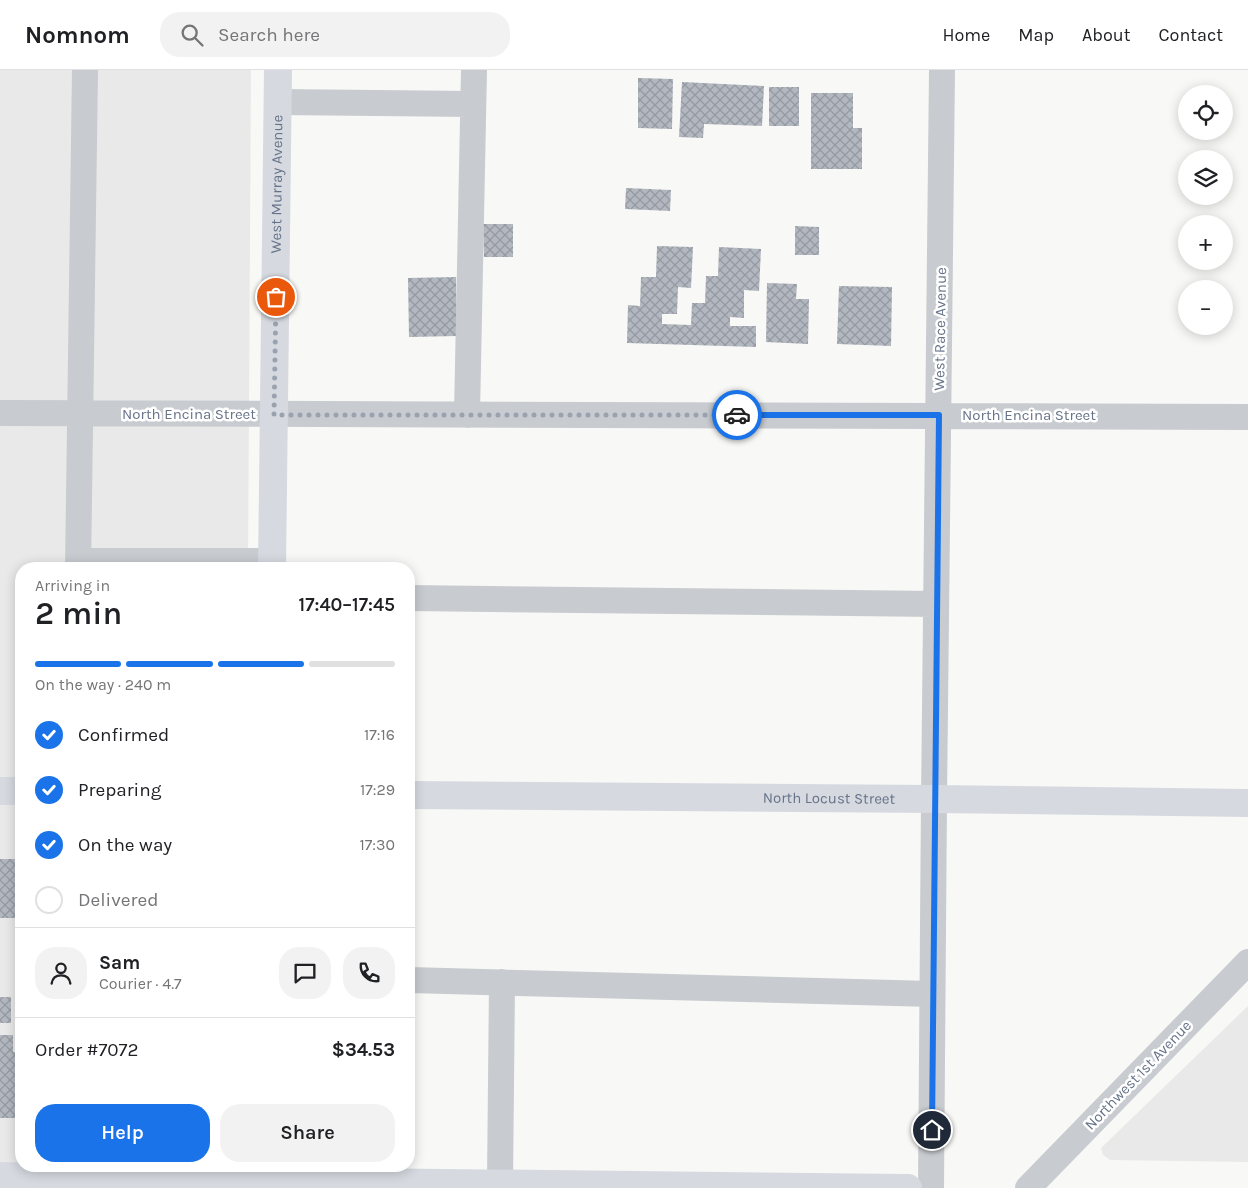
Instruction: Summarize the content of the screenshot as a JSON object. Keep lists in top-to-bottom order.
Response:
{
  "streets": {
    "main road": ["West Murray Avenue", "North Locust Street"],
    "street": ["West Race Avenue", "North Encina Street", "Northwest 1st Avenue"]
  },
  "crossings": [
    ["West Murray Avenue", "North Encina Street"],
    ["West Race Avenue", "North Encina Street"],
    ["West Race Avenue", "North Locust Street"]
  ],
  "page": {
    "header": "Nomnom",
    "search": "Search here",
    "nav": [
      "Home",
      "Map",
      "About",
      "Contact"
    ],
    "map_buttons": ["+", "−"],
    "heading": ["2 min", "Arriving in", "17:40–17:45"],
    "panel": [
      "Sam",
      "Courier · 4.7",
      "Order #7072",
      "$34.53"
    ],
    "bar": "On the way · 240 m",
    "list": [
      ["Confirmed", "17:16"],
      ["Preparing", "17:29"],
      ["On the way", "17:30"],
      "Delivered"
    ],
    "buttons": ["Help", "Share"]
  }
}
